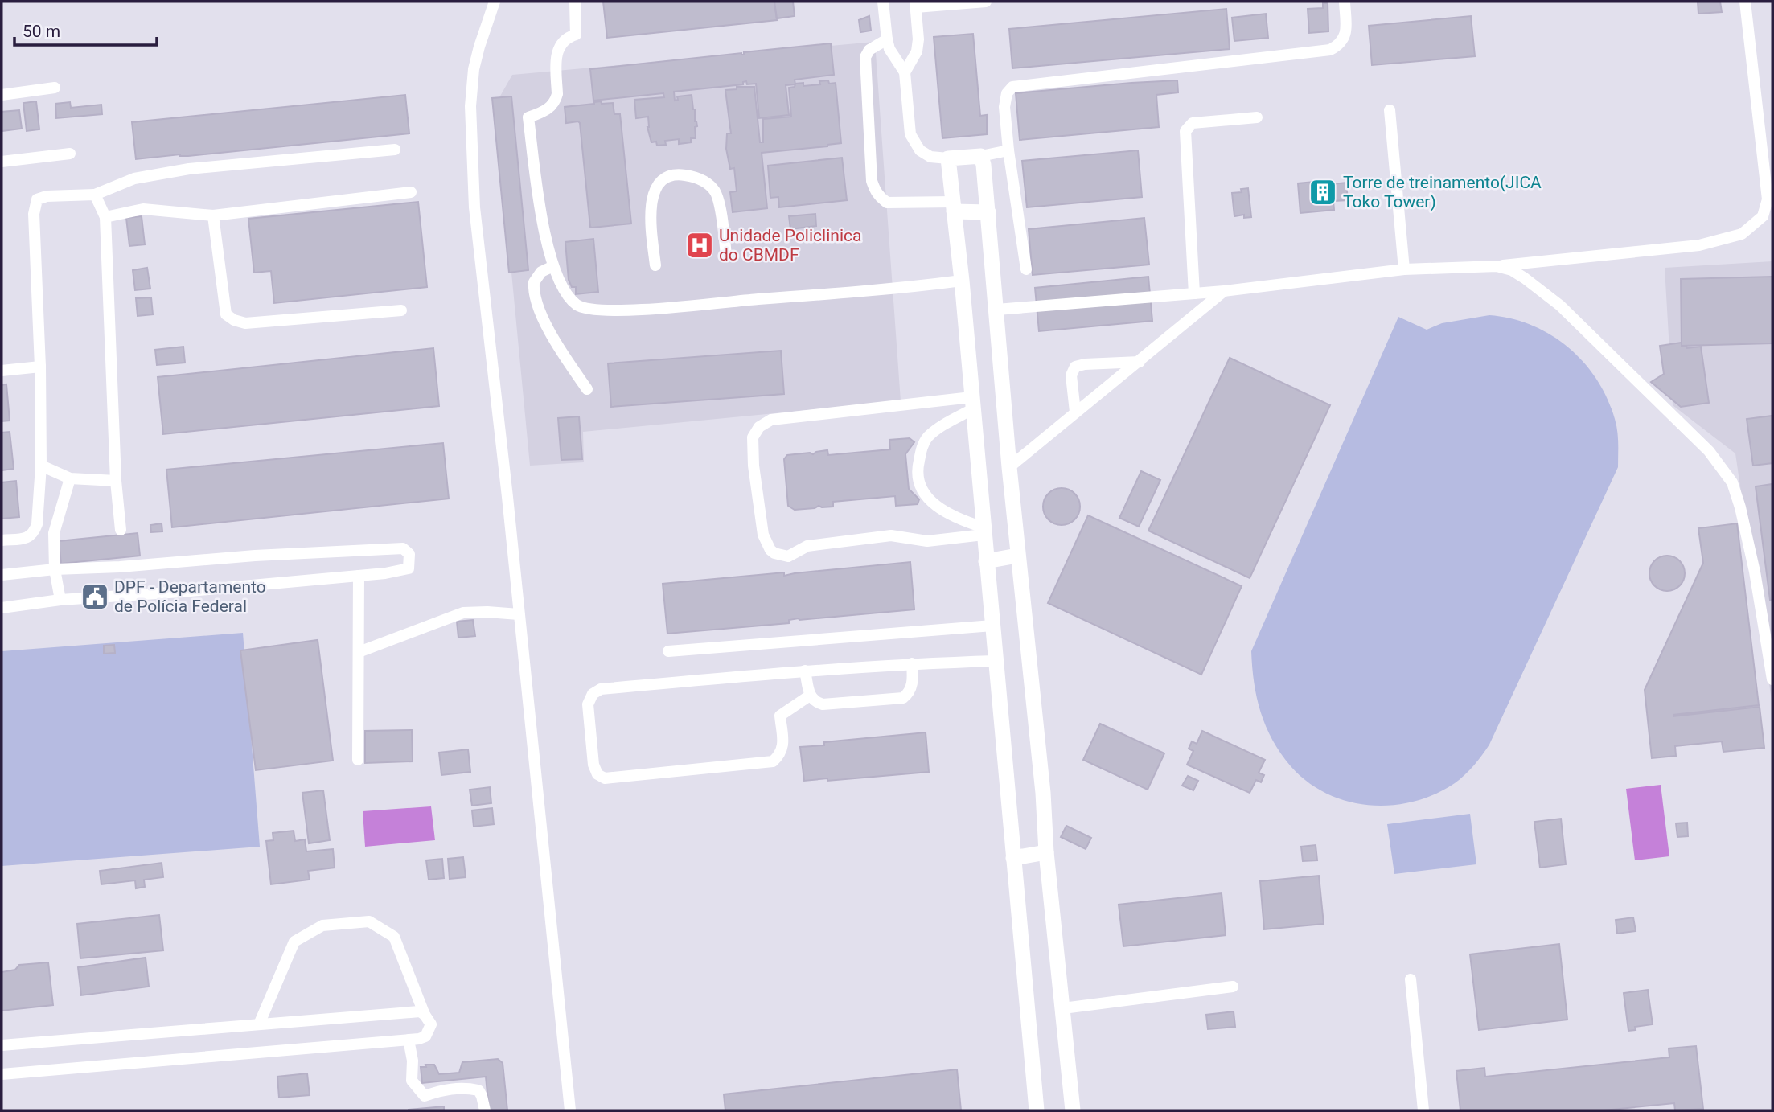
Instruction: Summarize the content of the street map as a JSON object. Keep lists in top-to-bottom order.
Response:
{
  "places": {
    "building": ["Torre de treinamento(JICA Toko Tower)"],
    "hospital": ["Unidade Policlinica do CBMDF"],
    "public building": ["DPF - Departamento de Polícia Federal"]
  },
  "scale_bar": "50 m"
}
